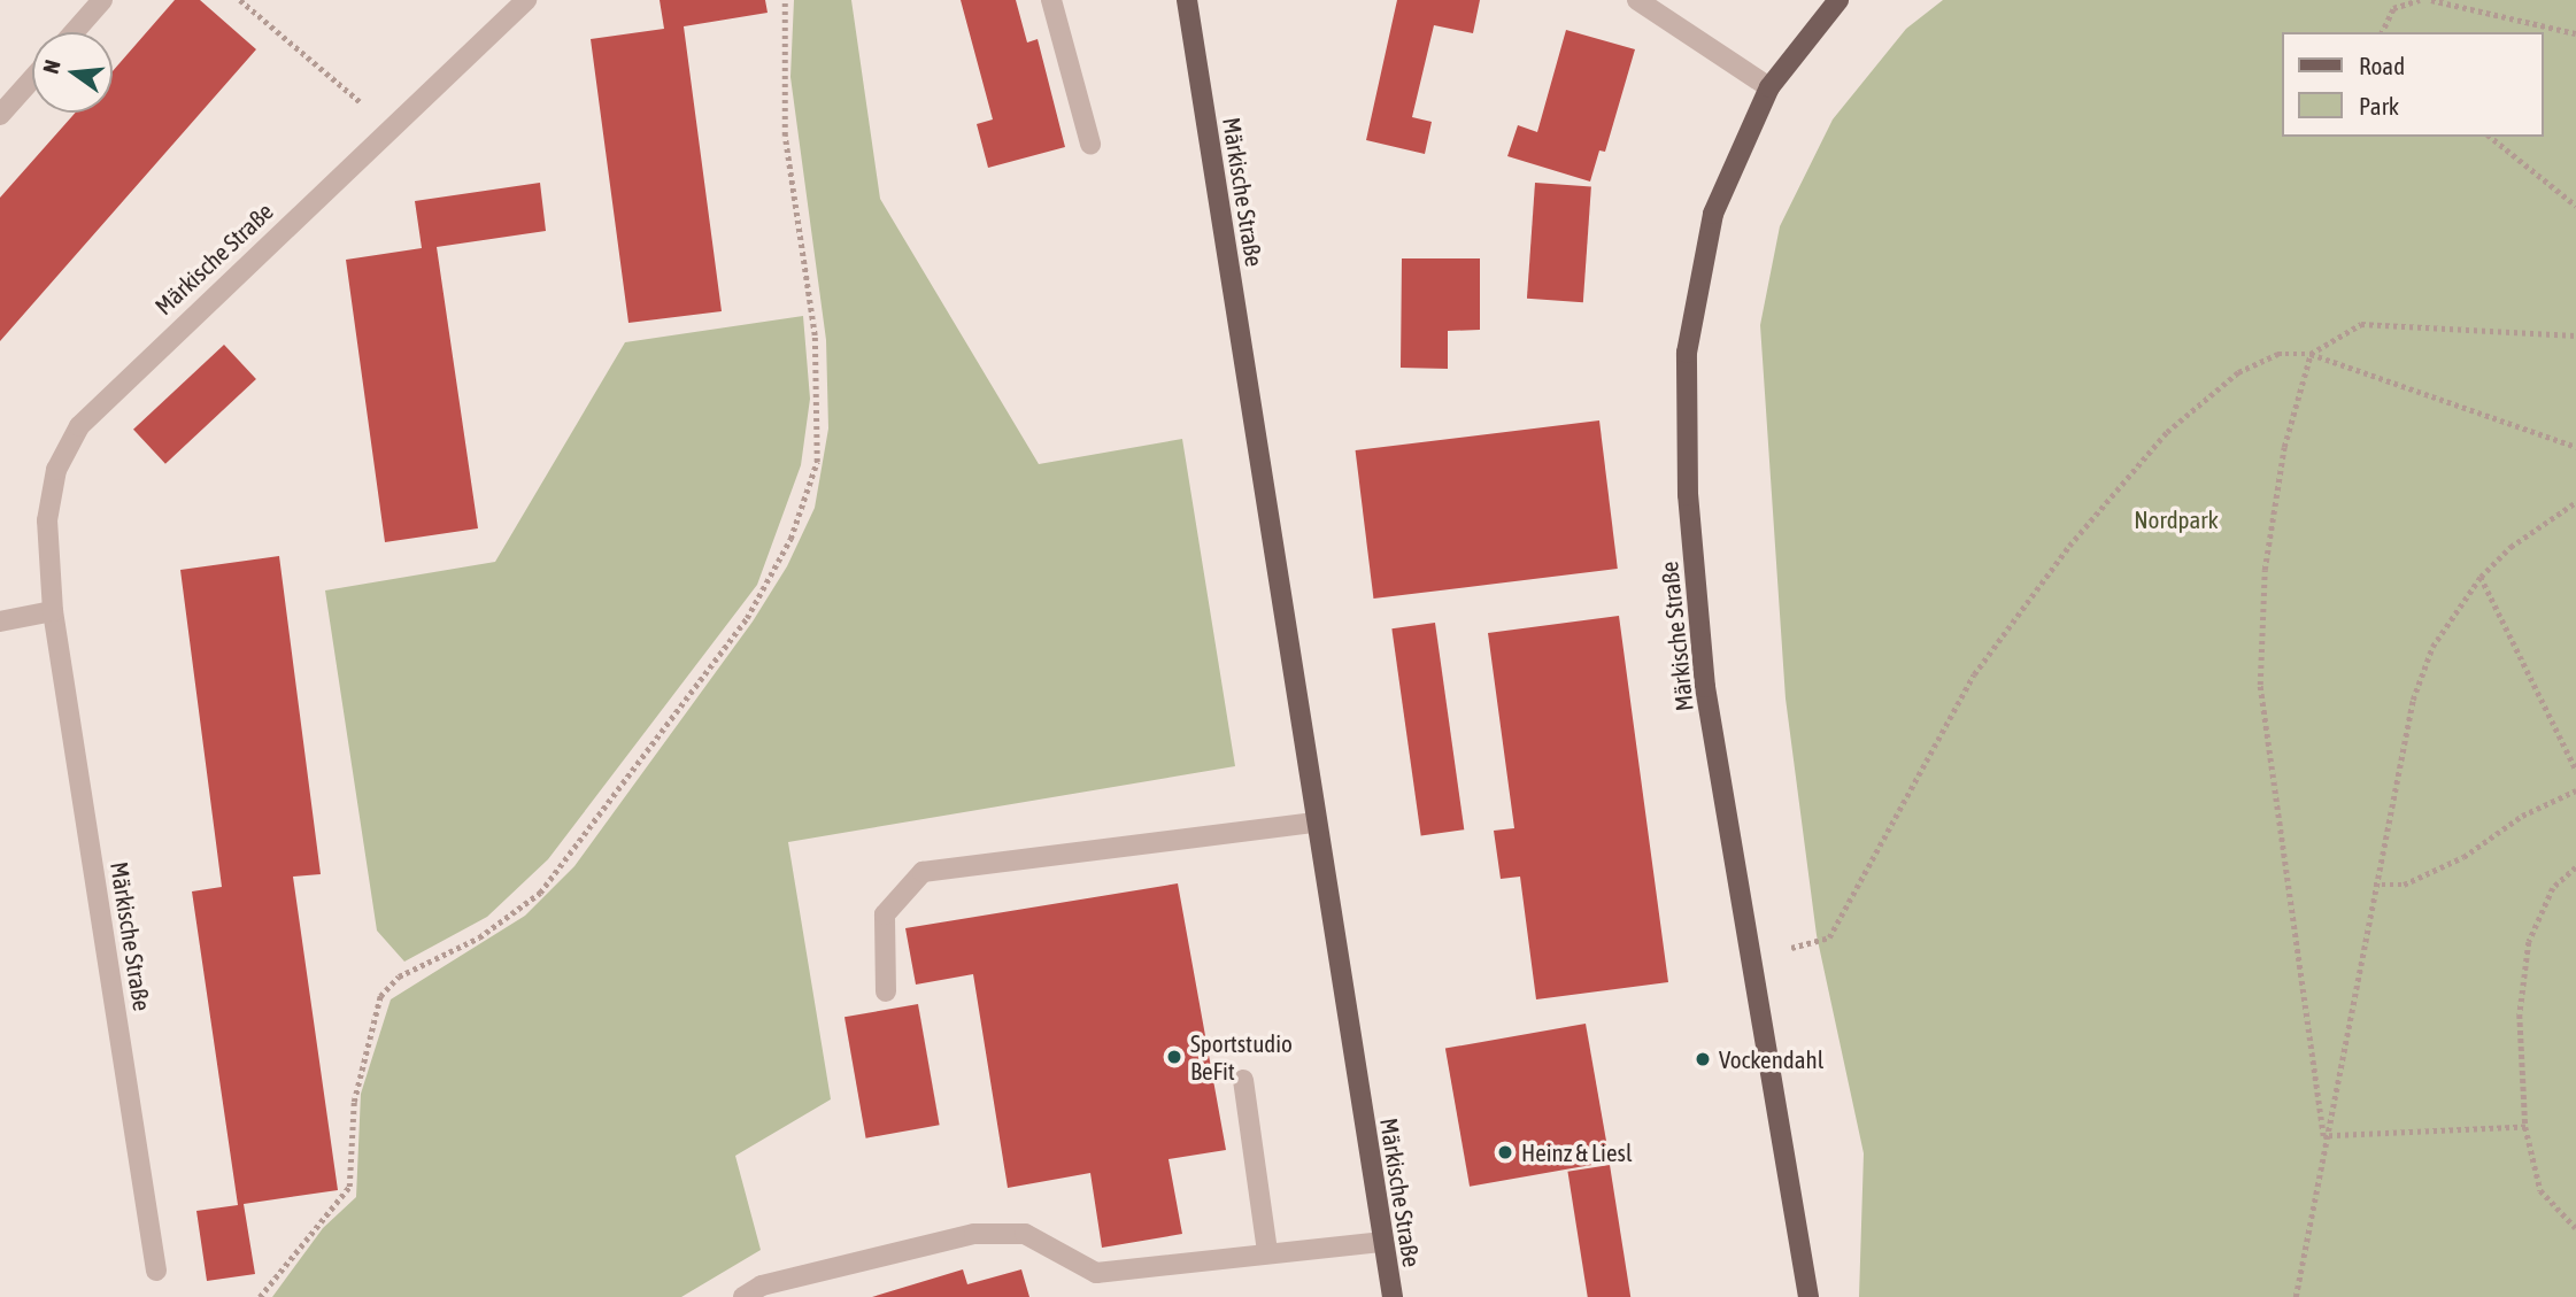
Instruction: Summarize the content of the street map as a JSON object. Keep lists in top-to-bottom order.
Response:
{
  "streets": {
    "main road": ["Märkische Straße"]
  },
  "parks": ["Nordpark"],
  "places": ["Sportstudio BeFit", "Vockendahl", "Heinz & Liesl"],
  "legend": ["Road", "Park"],
  "north": "left"
}
